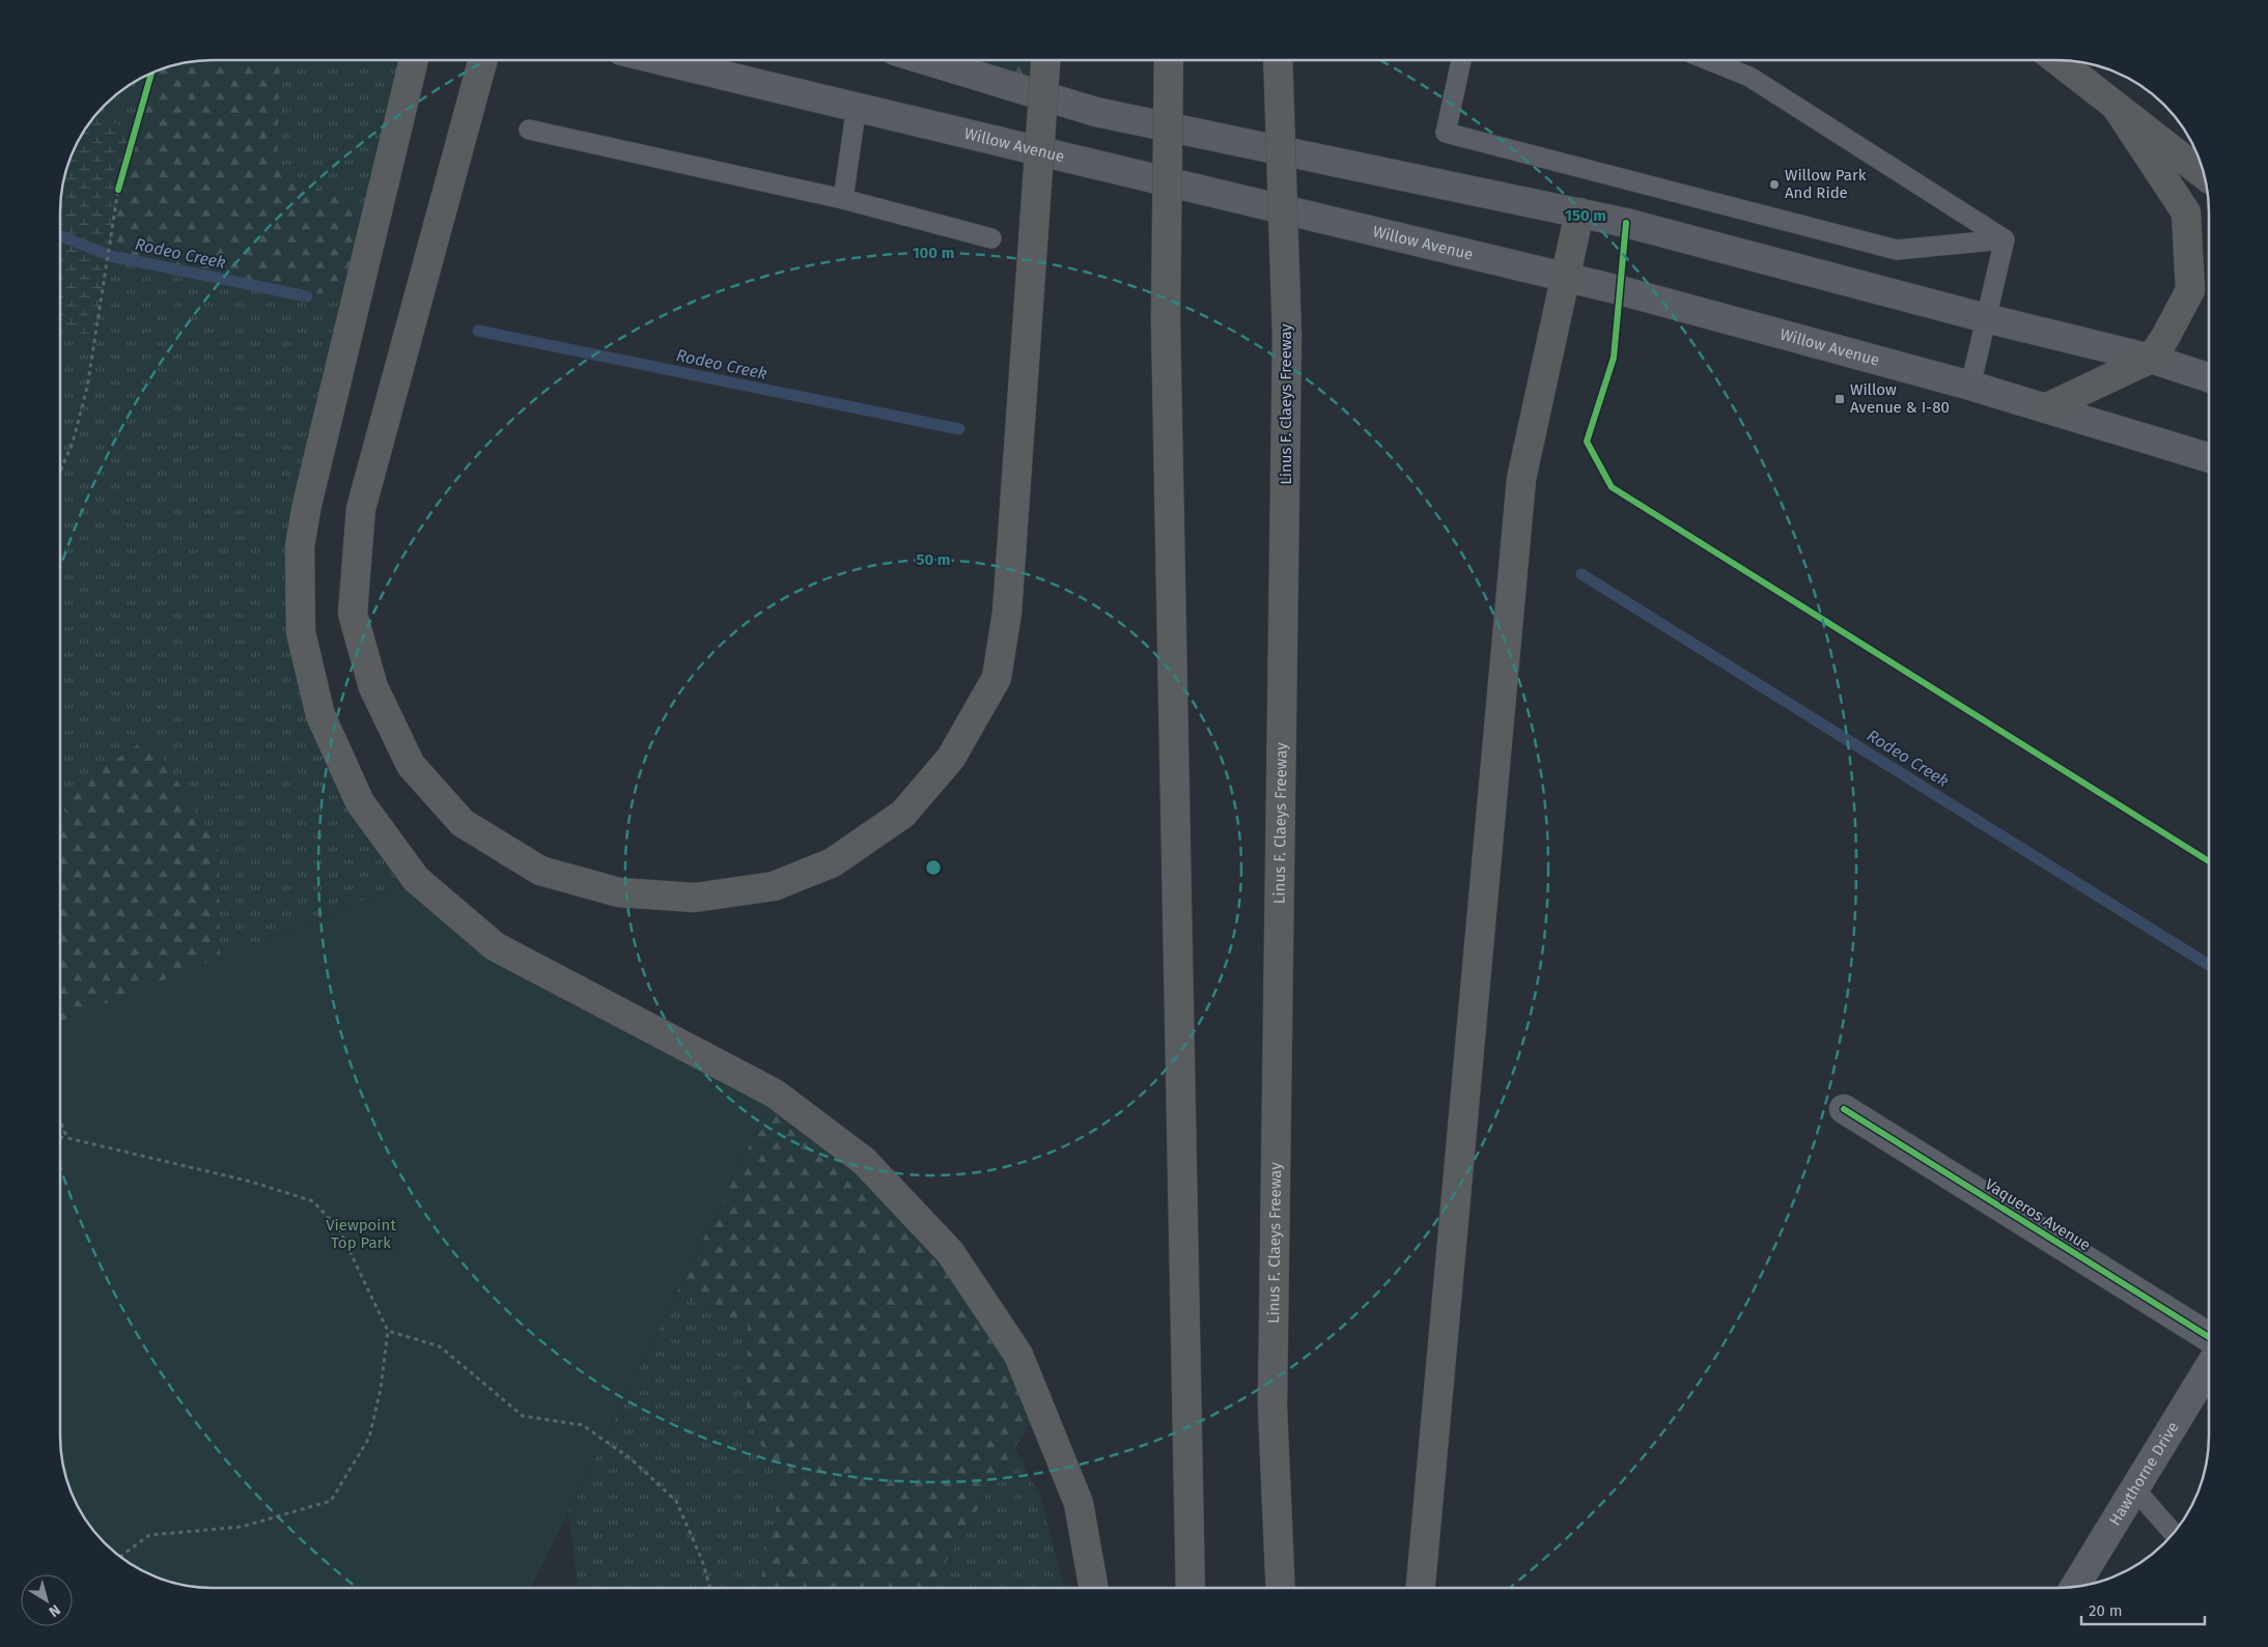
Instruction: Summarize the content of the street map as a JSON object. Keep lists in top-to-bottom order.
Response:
{
  "streets": {
    "highway": ["Linus F. Claeys Freeway"],
    "main road": ["Willow Avenue"],
    "street": ["Vaqueros Avenue", "Hawthorne Drive"]
  },
  "water": ["Rodeo Creek"],
  "parks": ["Viewpoint Top Park"],
  "places": {
    "other": ["Willow Park And Ride"],
    "transit": ["Willow Avenue & I-80"]
  },
  "scale_bar": "20 m",
  "north": "bottom right",
  "rings": ["150 m", "100 m", "50 m"]
}
